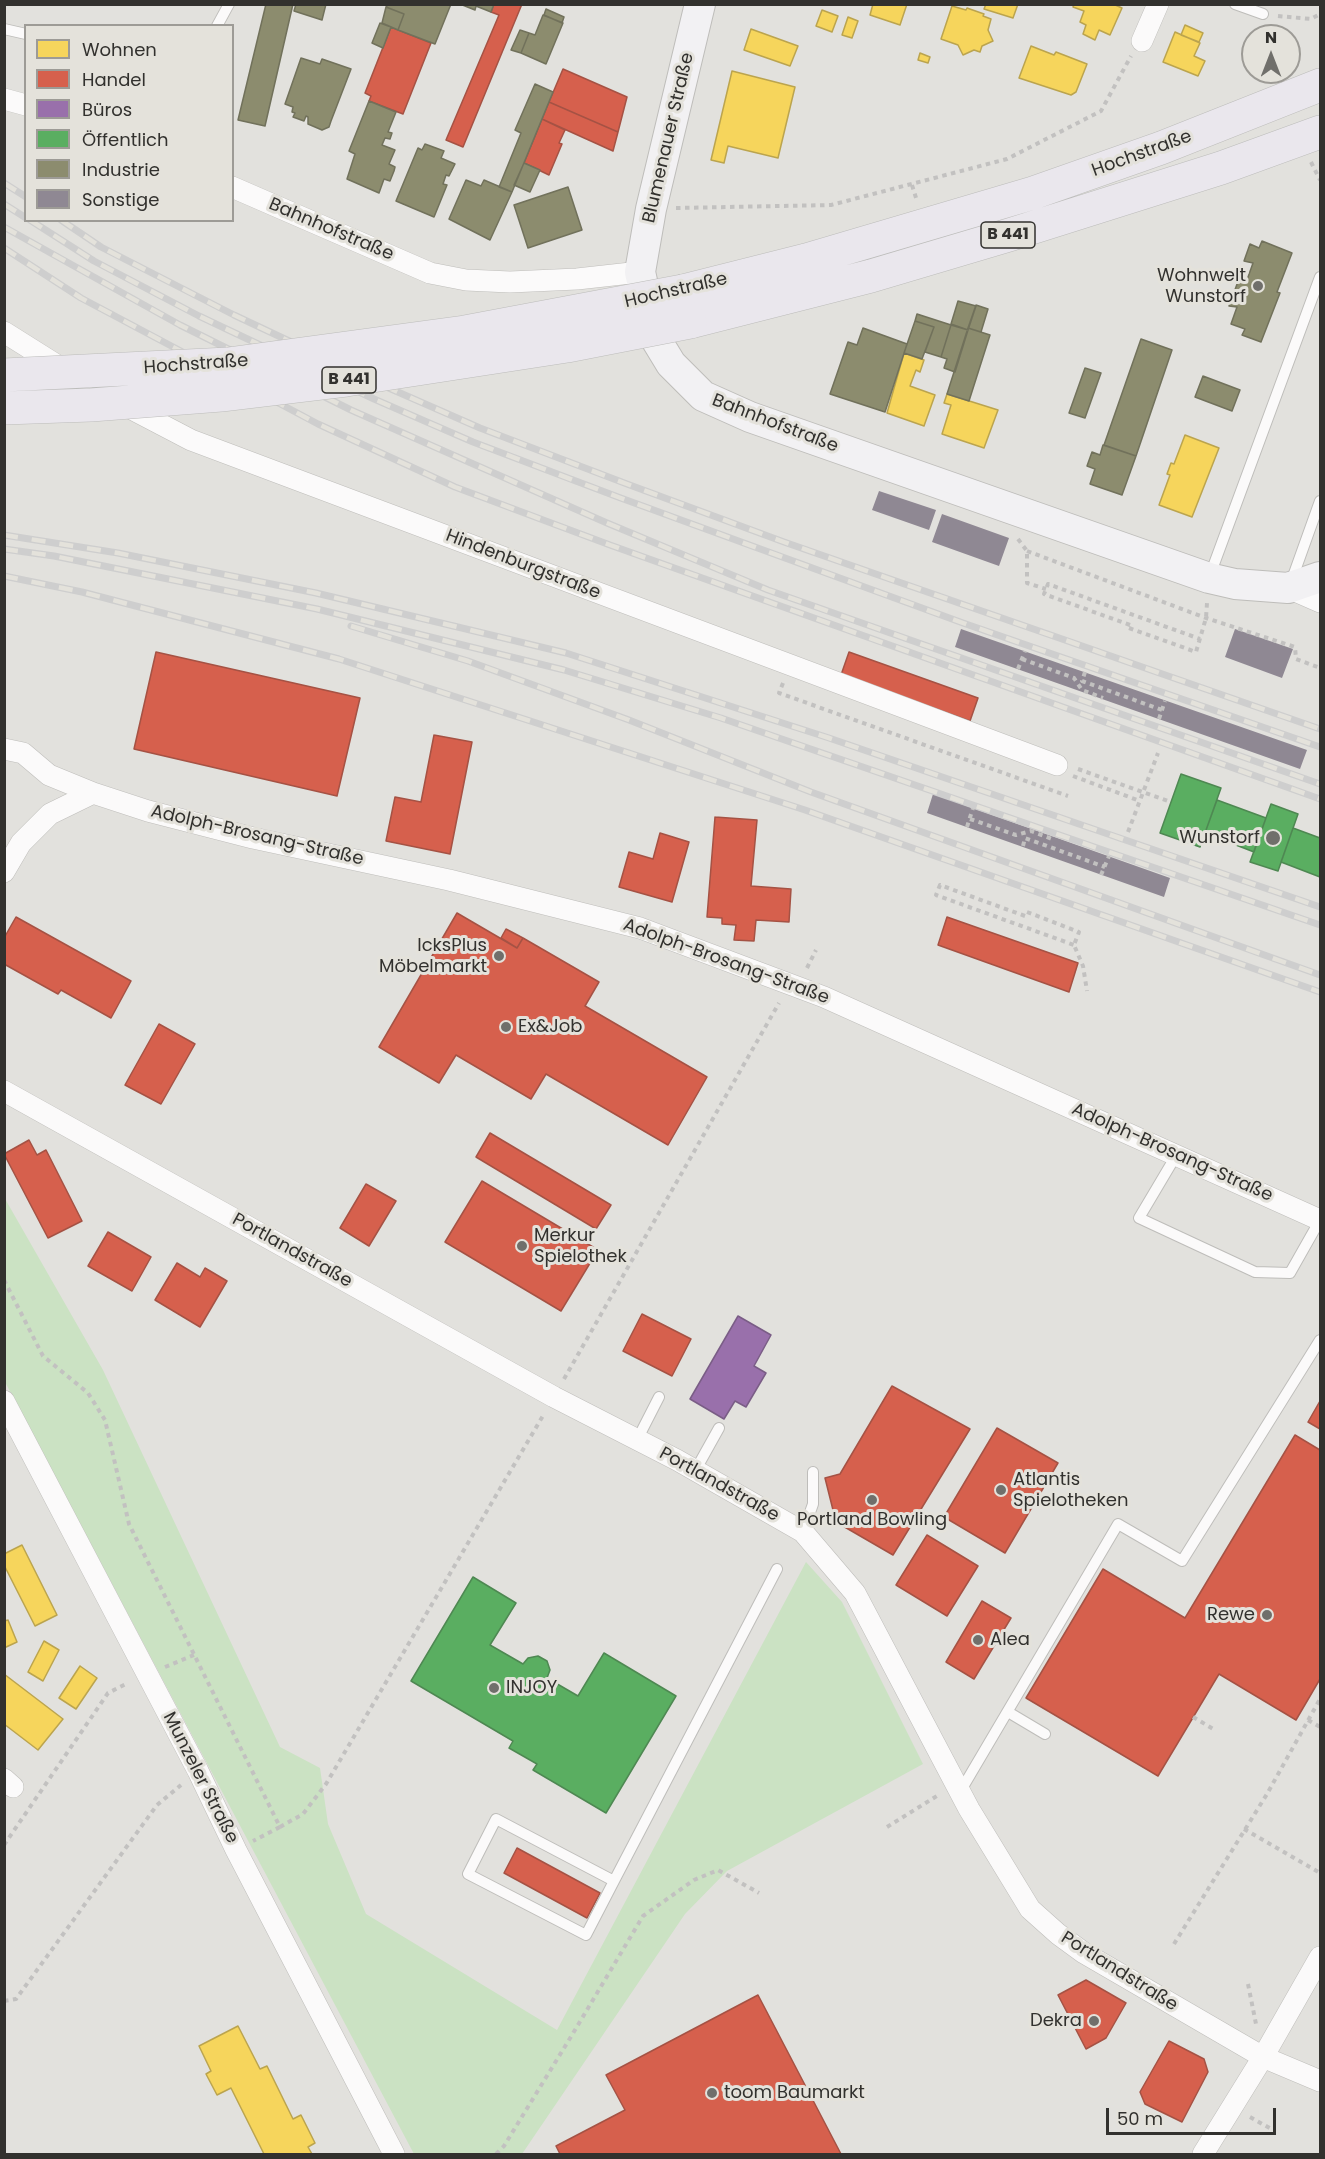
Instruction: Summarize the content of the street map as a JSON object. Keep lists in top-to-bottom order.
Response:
{
  "streets": {
    "main road": ["Hochstraße", "B 441"],
    "street": [
      "Blumenauer Straße",
      "Bahnhofstraße",
      "Hindenburgstraße",
      "Adolph-Brosang-Straße",
      "Portlandstraße",
      "Munzeler Straße"
    ]
  },
  "crossings": [
    ["Blumenauer Straße", "Bahnhofstraße"]
  ],
  "places": [
    "Wohnwelt Wunstorf",
    "Wunstorf",
    "IcksPlus Möbelmarkt",
    "Ex&Job",
    "Merkur Spielothek",
    "Atlantis Spielotheken",
    "Portland Bowling",
    "Rewe",
    "Alea",
    "INJOY",
    "Dekra",
    "toom Baumarkt"
  ],
  "legend": [
    "Wohnen",
    "Handel",
    "Büros",
    "Öffentlich",
    "Industrie",
    "Sonstige"
  ],
  "scale_bar": "50 m",
  "north": "top"
}
